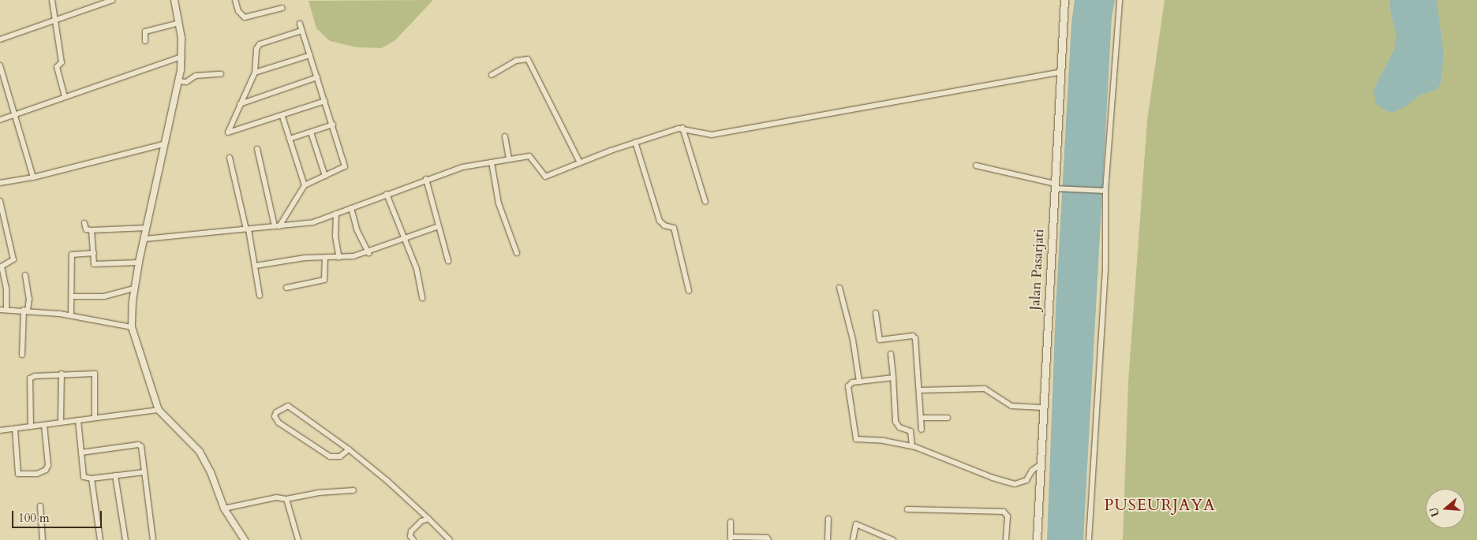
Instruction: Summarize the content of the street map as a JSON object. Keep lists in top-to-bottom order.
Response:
{
  "streets": {
    "main road": ["Jalan Pasarjati"]
  },
  "districts": ["PUSEURJAYA"],
  "scale_bar": "100 m",
  "north": "left"
}
